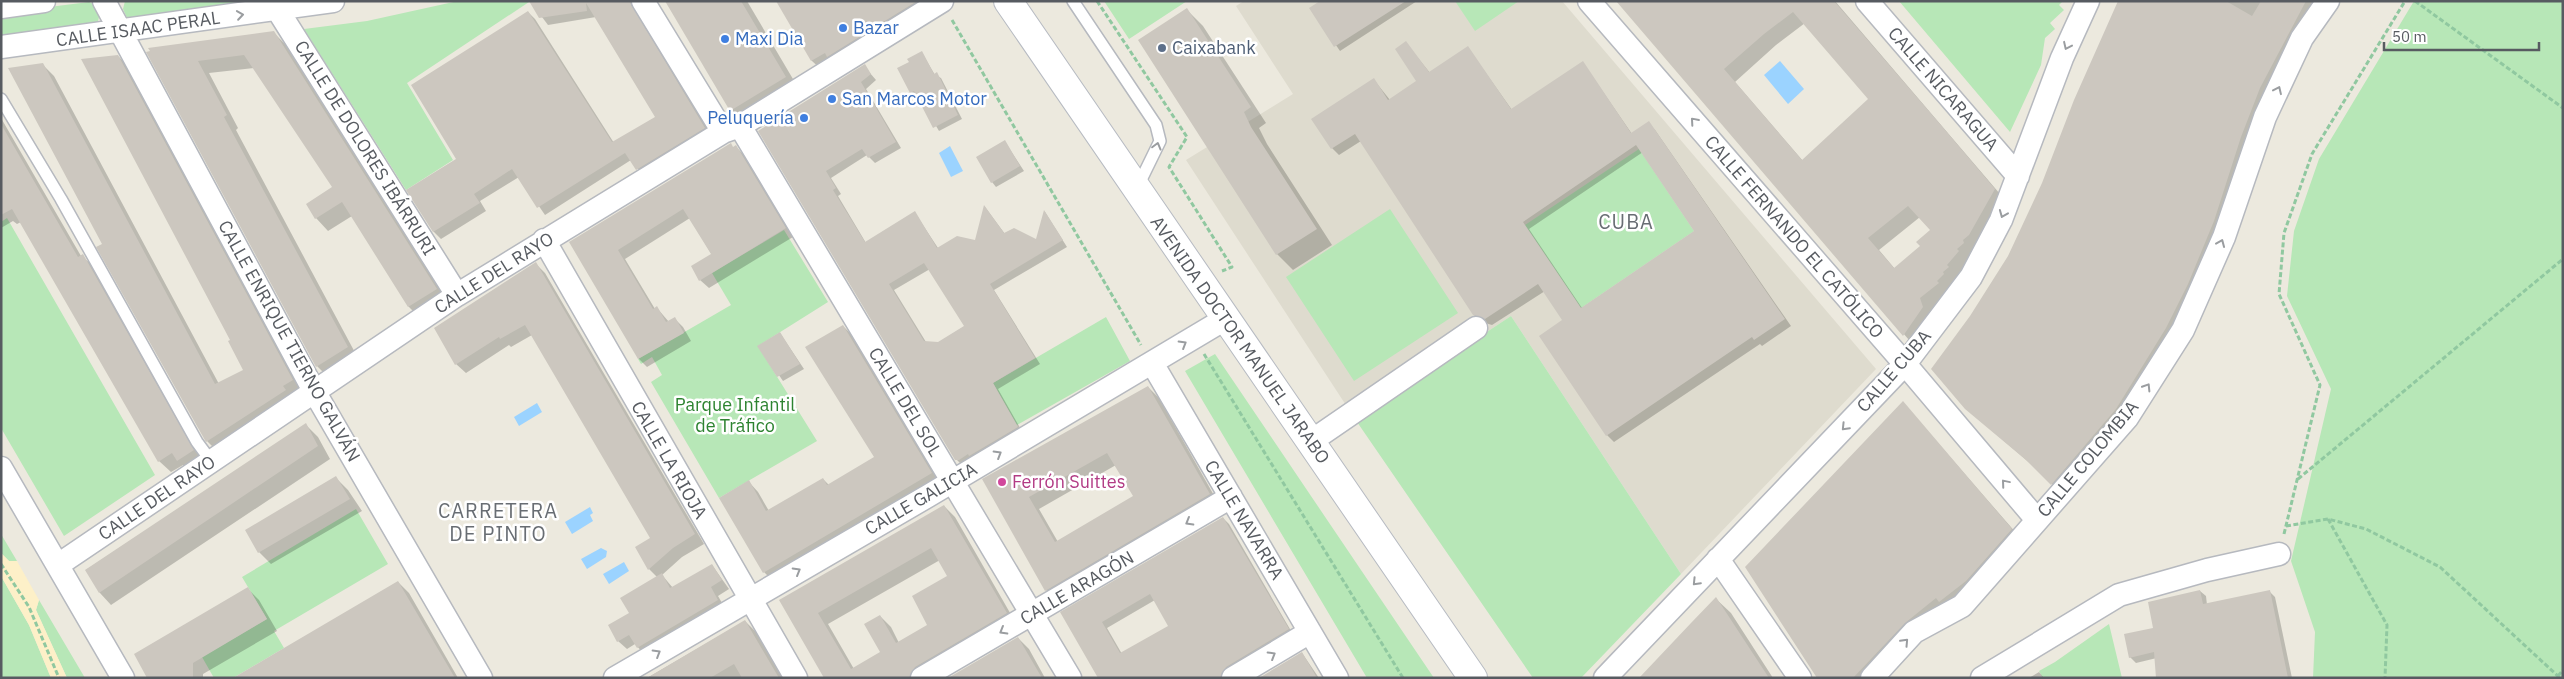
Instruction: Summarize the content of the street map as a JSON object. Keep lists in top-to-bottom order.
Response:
{
  "streets": {
    "street": [
      "CALLE ISAAC PERAL",
      "CALLE NICARAGUA",
      "CALLE DE DOLORES IBÁRRURI",
      "CALLE FERNANDO EL CATÓLICO",
      "CALLE DEL RAYO",
      "AVENIDA DOCTOR MANUEL JARABO",
      "CALLE ENRIQUE TIERNO GALVÁN",
      "CALLE CUBA",
      "CALLE DEL SOL",
      "CALLE COLOMBIA",
      "CALLE LA RIOJA",
      "CALLE GALICIA",
      "CALLE NAVARRA",
      "CALLE ARAGÓN"
    ]
  },
  "crossings": [
    ["CALLE ISAAC PERAL", "CALLE DE DOLORES IBÁRRURI"],
    ["CALLE ISAAC PERAL", "CALLE ENRIQUE TIERNO GALVÁN"],
    ["CALLE NICARAGUA", "CALLE CUBA"],
    ["CALLE DE DOLORES IBÁRRURI", "CALLE DEL RAYO"],
    ["CALLE FERNANDO EL CATÓLICO", "CALLE CUBA"],
    ["CALLE FERNANDO EL CATÓLICO", "CALLE COLOMBIA"],
    ["CALLE DEL RAYO", "CALLE ENRIQUE TIERNO GALVÁN"],
    ["CALLE DEL RAYO", "CALLE DEL SOL"],
    ["CALLE DEL RAYO", "CALLE LA RIOJA"],
    ["AVENIDA DOCTOR MANUEL JARABO", "CALLE GALICIA"],
    ["CALLE DEL SOL", "CALLE GALICIA"],
    ["CALLE DEL SOL", "CALLE ARAGÓN"],
    ["CALLE LA RIOJA", "CALLE GALICIA"],
    ["CALLE GALICIA", "CALLE NAVARRA"],
    ["CALLE NAVARRA", "CALLE ARAGÓN"]
  ],
  "one_way": [
    "CALLE ISAAC PERAL",
    "CALLE FERNANDO EL CATÓLICO",
    "CALLE CUBA",
    "CALLE COLOMBIA",
    "CALLE GALICIA",
    "CALLE ARAGÓN"
  ],
  "districts": ["CUBA", "CARRETERA DE PINTO"],
  "parks": ["Parque Infantil de Tráfico"],
  "places": [
    "Bazar",
    "Maxi Dia",
    "Caixabank",
    "San Marcos Motor",
    "Peluquería",
    "Ferrón Suittes"
  ],
  "scale_bar": "50 m"
}
